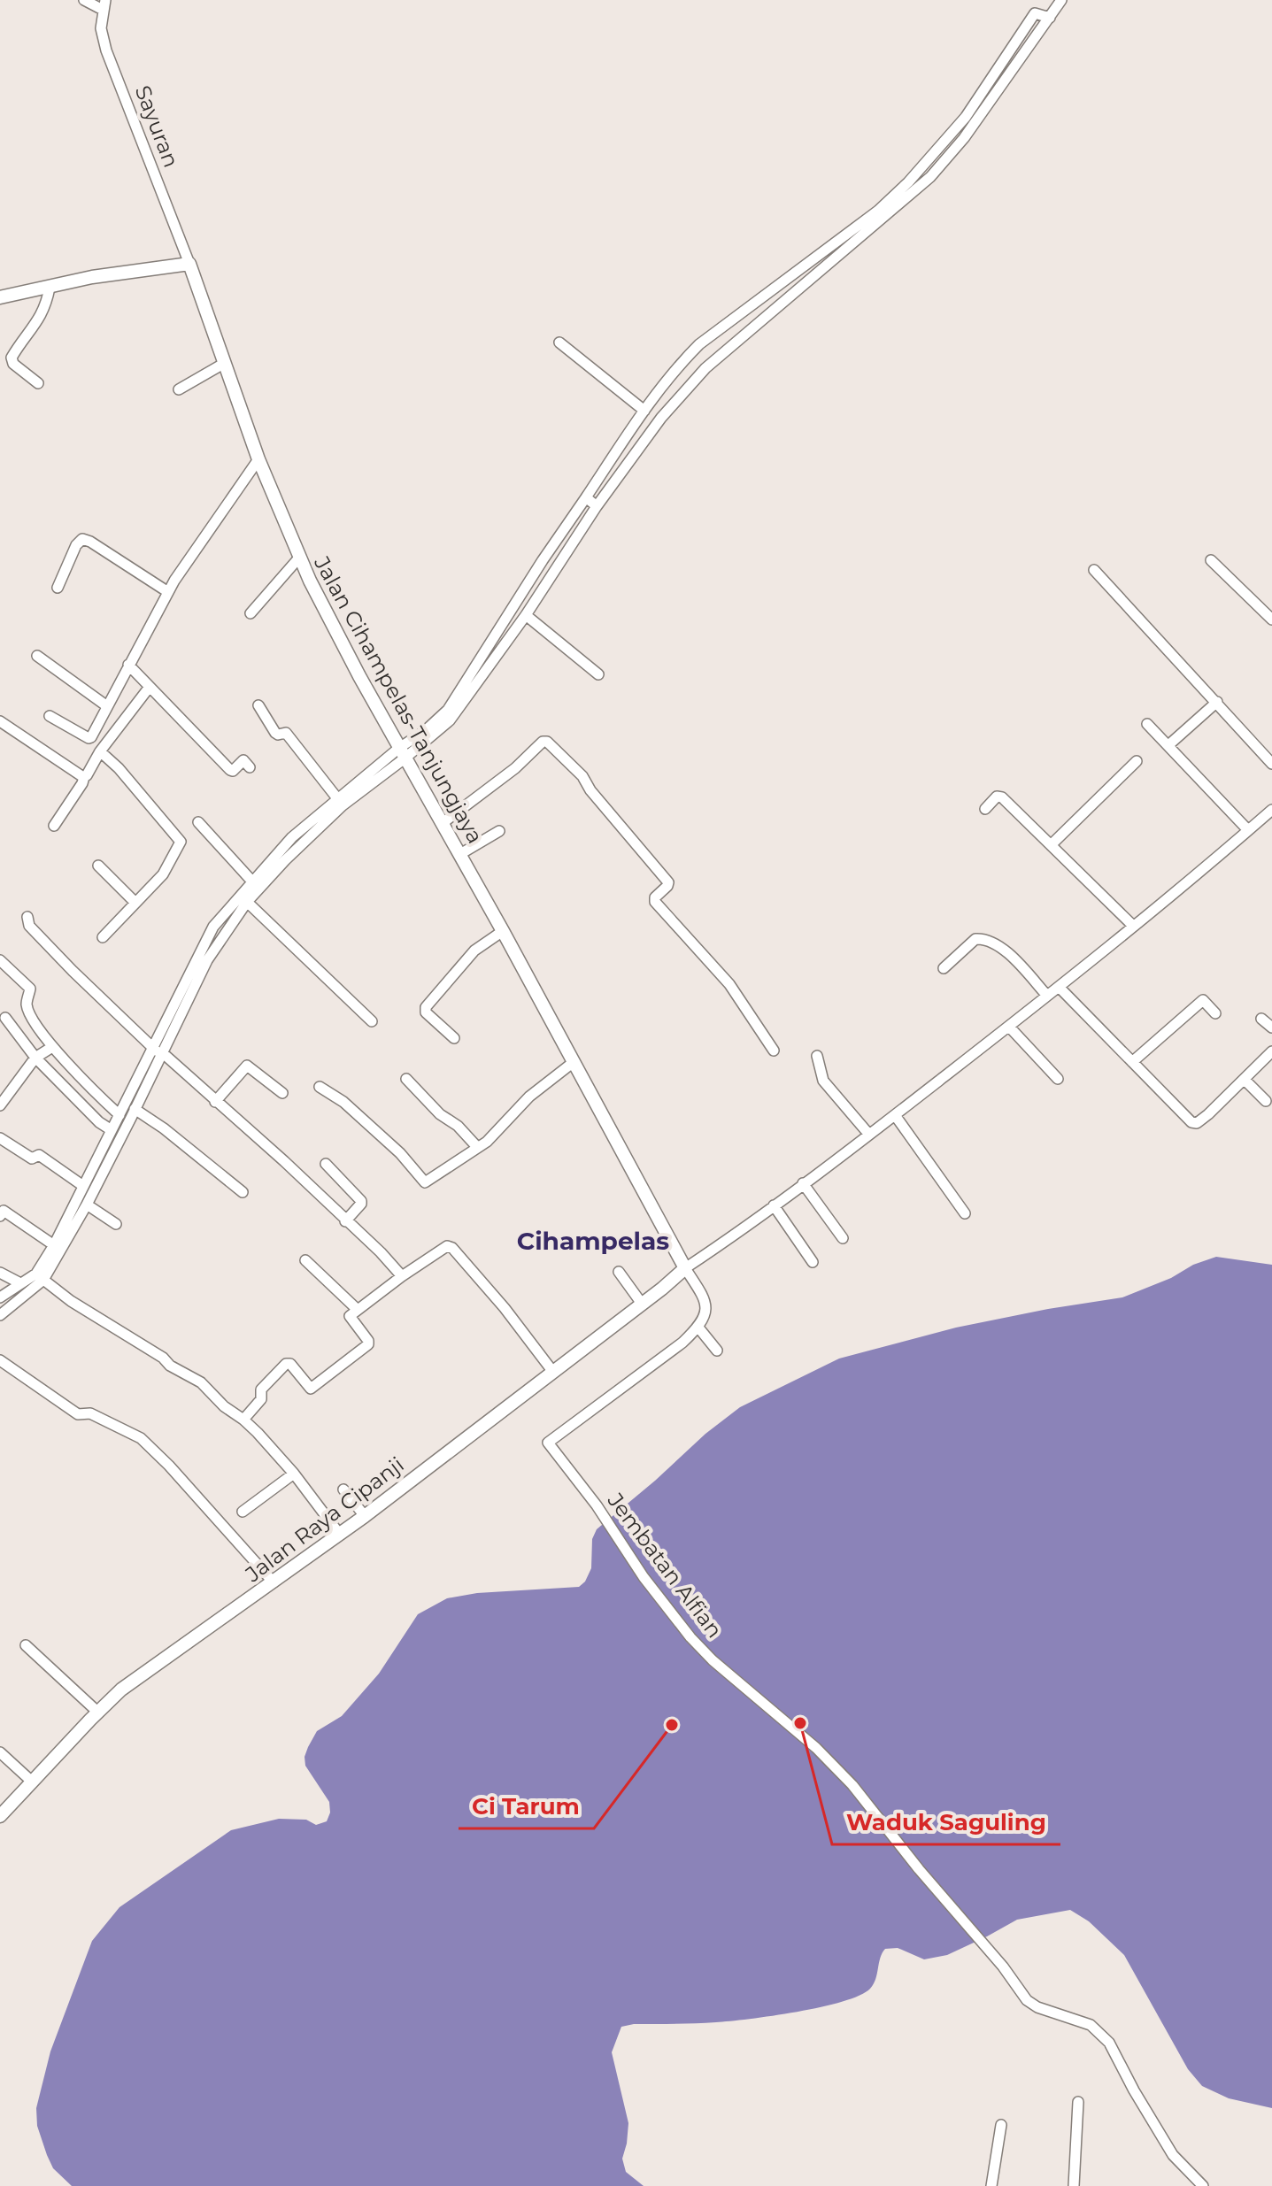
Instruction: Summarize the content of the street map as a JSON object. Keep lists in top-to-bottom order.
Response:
{
  "streets": {
    "main road": ["Jalan Cihampelas-Tanjungjaya", "Jalan Raya Cipanji"],
    "street": ["Sayuran", "Jembatan Alfian"]
  },
  "crossings": [
    ["Sayuran", "Jalan Cihampelas-Tanjungjaya"],
    ["Jalan Cihampelas-Tanjungjaya", "Jalan Raya Cipanji"]
  ],
  "districts": ["Cihampelas"],
  "places": ["Waduk Saguling", "Ci Tarum"]
}
